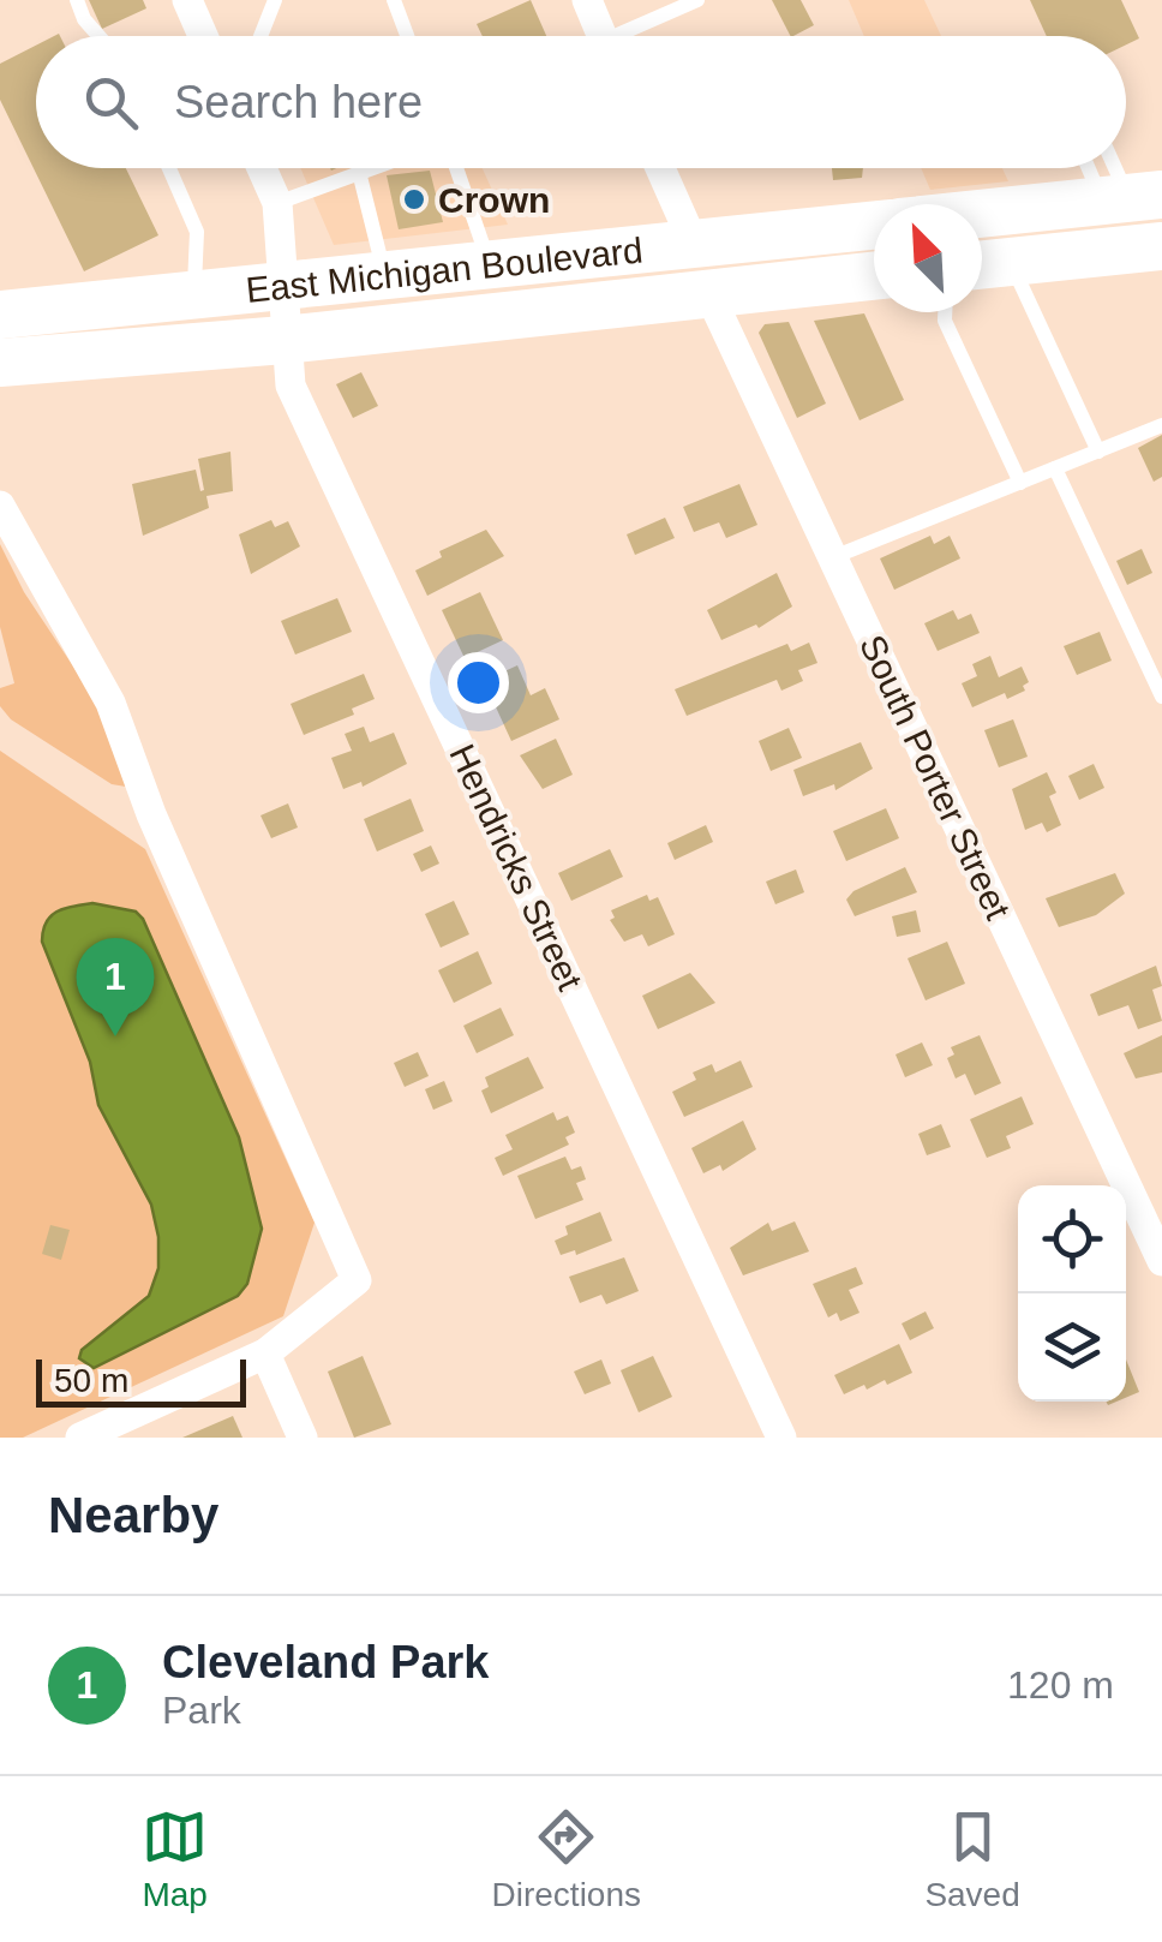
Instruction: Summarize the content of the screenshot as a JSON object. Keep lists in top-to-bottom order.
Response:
{
  "streets": {
    "main road": ["East Michigan Boulevard"],
    "street": ["South Porter Street", "Hendricks Street"]
  },
  "crossings": [
    ["East Michigan Boulevard", "South Porter Street"],
    ["East Michigan Boulevard", "Hendricks Street"]
  ],
  "places": ["Crown"],
  "scale_bar": "50 m",
  "north": "top left",
  "page": {
    "search": "Search here",
    "pins": "1",
    "scale": "50 m",
    "heading": "Nearby",
    "list": [
      {
        "mark": "1",
        "name": "Cleveland Park",
        "note": "Park",
        "value": "120 m"
      }
    ],
    "nav": ["Map", "Directions", "Saved"]
  }
}
